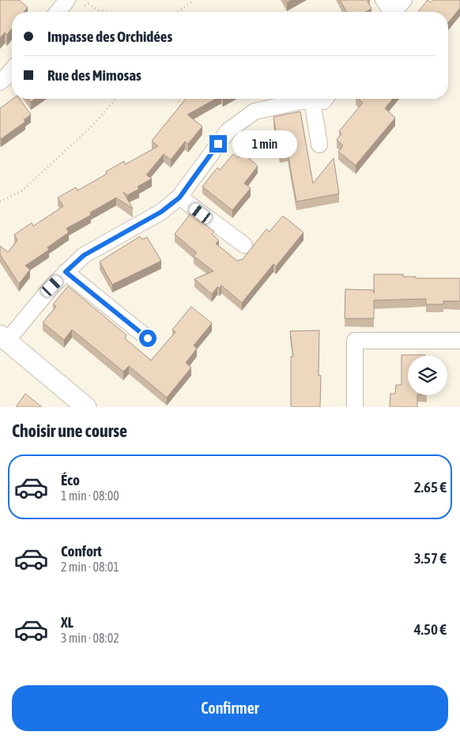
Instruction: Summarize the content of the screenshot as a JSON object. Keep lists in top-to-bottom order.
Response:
{
  "page": {
    "banner": ["Impasse des Orchidées", "Rue des Mimosas"],
    "bubble": "1 min",
    "heading": "Choisir une course",
    "list": [
      {
        "name": "Éco",
        "note": "1 min · 08:00",
        "value": "2.65 €"
      },
      {
        "name": "Confort",
        "note": "2 min · 08:01",
        "value": "3.57 €"
      },
      {
        "name": "XL",
        "note": "3 min · 08:02",
        "value": "4.50 €"
      }
    ],
    "buttons": "Confirmer"
  }
}
